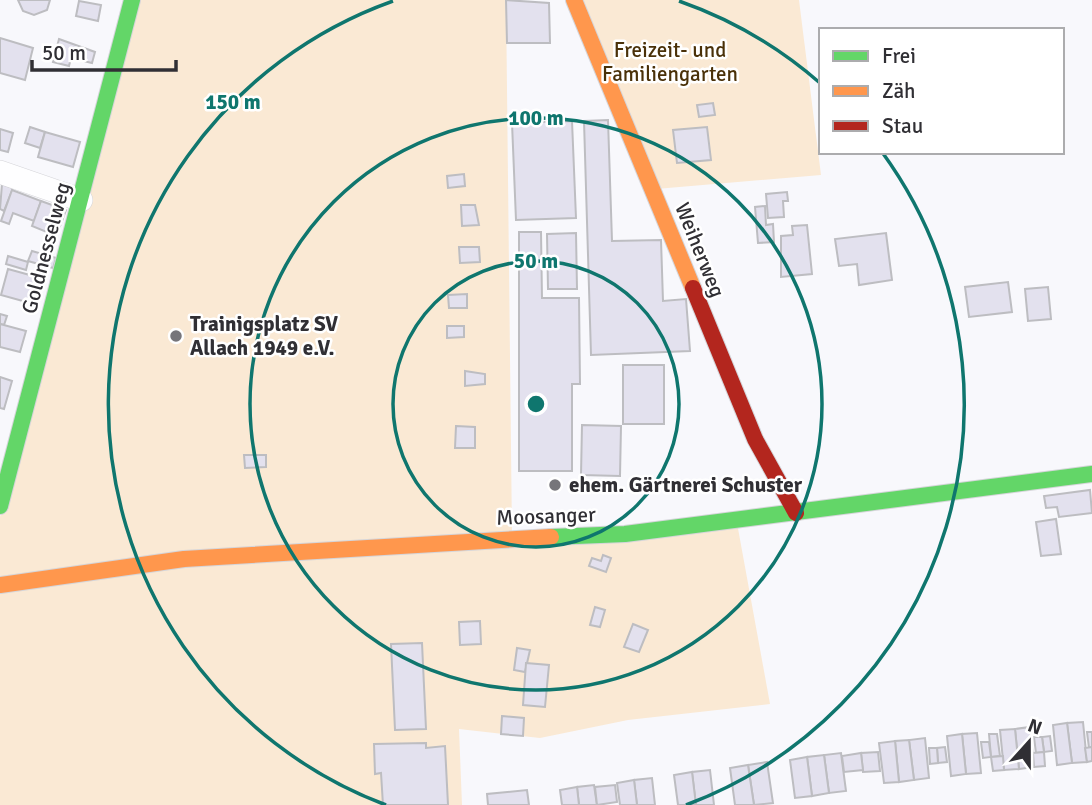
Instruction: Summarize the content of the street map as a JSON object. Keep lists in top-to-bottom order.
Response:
{
  "streets": {
    "street": ["Goldnesselweg", "Weiherweg", "Moosanger"]
  },
  "crossings": [
    ["Weiherweg", "Moosanger"]
  ],
  "parks": ["Freizeit- und Familiengarten"],
  "places": ["Trainigsplatz SV Allach 1949 e.V.", "ehem. Gärtnerei Schuster"],
  "legend": ["Frei", "Zäh", "Stau"],
  "scale_bar": "50 m",
  "north": "top",
  "rings": ["150 m", "100 m", "50 m"]
}
